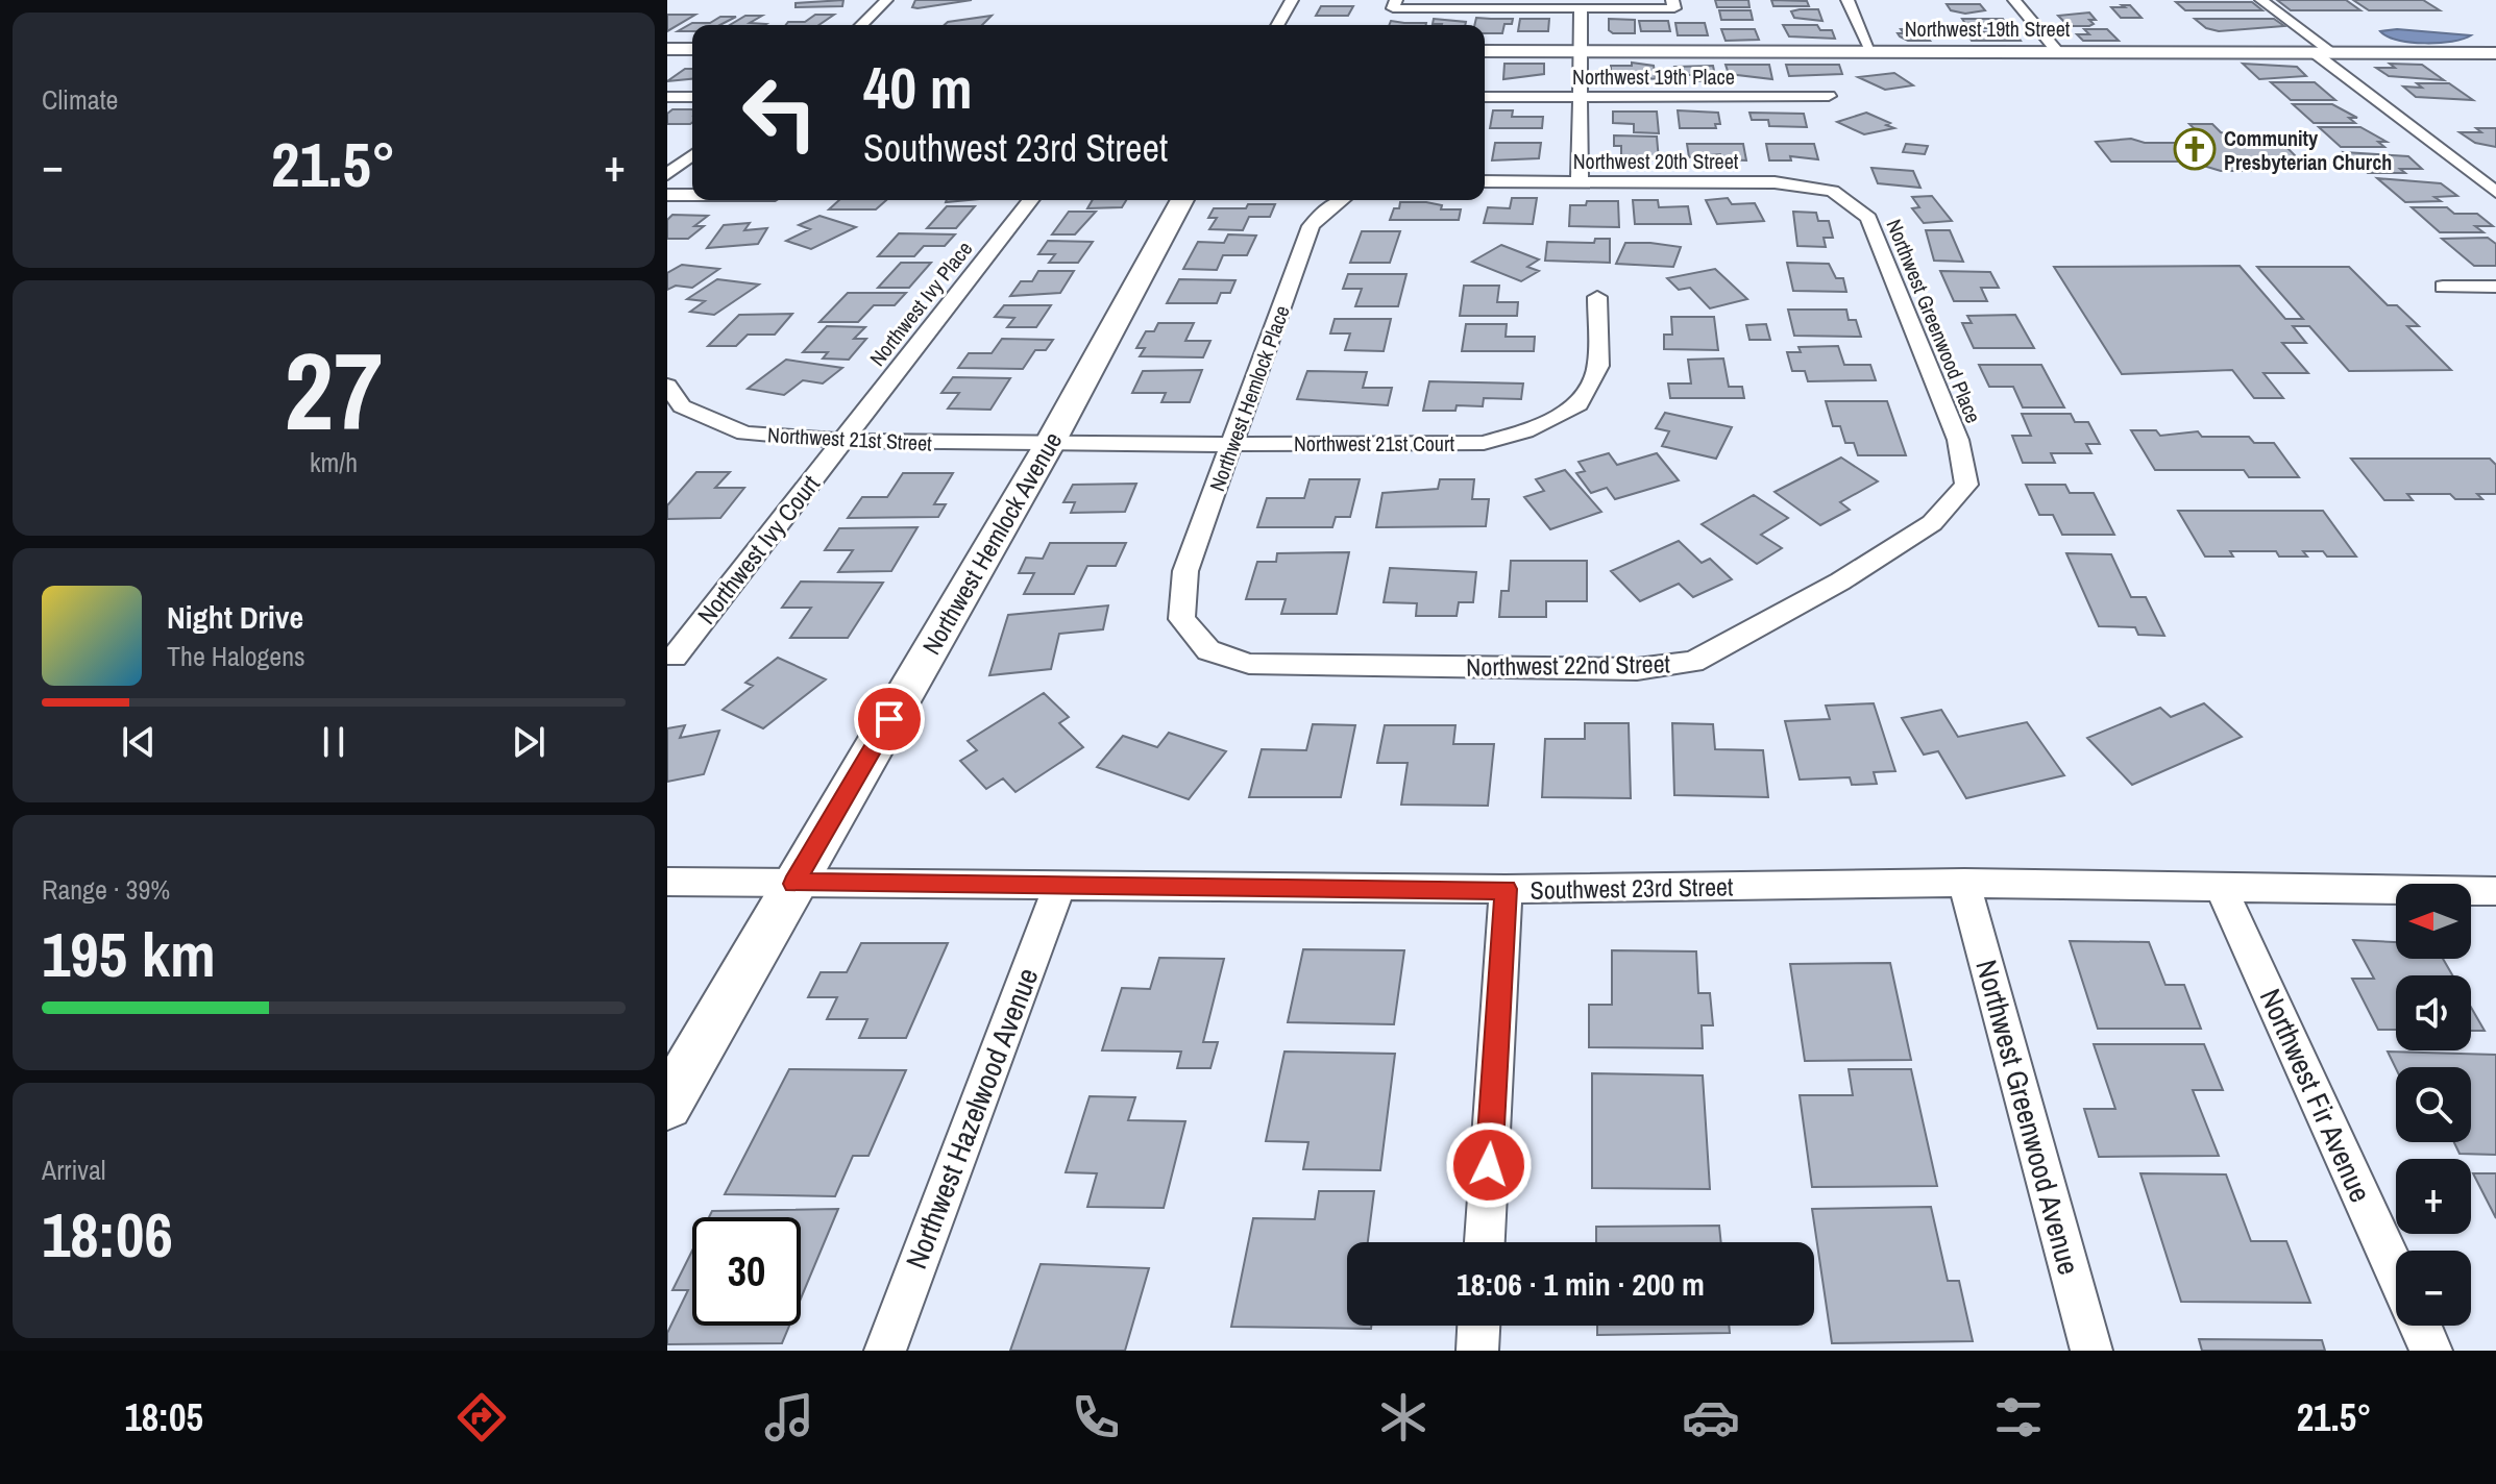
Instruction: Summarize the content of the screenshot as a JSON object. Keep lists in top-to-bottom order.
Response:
{
  "streets": {
    "main road": ["Northwest 19th Street", "Northwest Hemlock Avenue"],
    "street": [
      "Northwest 19th Place",
      "Northwest 20th Street",
      "Northwest Ivy Place",
      "Northwest Greenwood Place",
      "Northwest Hemlock Place",
      "Northwest 21st Street",
      "Northwest 21st Court",
      "Northwest Ivy Court",
      "Northwest 22nd Street",
      "Southwest 23rd Street",
      "Northwest Fir Avenue",
      "Northwest Greenwood Avenue",
      "Northwest Hazelwood Avenue"
    ]
  },
  "crossings": [
    ["Northwest 20th Street", "Northwest Greenwood Place"],
    ["Northwest Ivy Place", "Northwest 21st Street"],
    ["Northwest Ivy Place", "Northwest Ivy Court"],
    ["Northwest Greenwood Place", "Northwest 22nd Street"],
    ["Northwest Hemlock Place", "Northwest 21st Court"],
    ["Northwest Hemlock Place", "Northwest 22nd Street"],
    ["Northwest 21st Street", "Northwest 21st Court"],
    ["Northwest 21st Street", "Northwest Hemlock Avenue"],
    ["Northwest 21st Street", "Northwest Ivy Court"],
    ["Northwest 21st Court", "Northwest Hemlock Avenue"],
    ["Northwest Hemlock Avenue", "Southwest 23rd Street"],
    ["Southwest 23rd Street", "Northwest Fir Avenue"],
    ["Southwest 23rd Street", "Northwest Greenwood Avenue"],
    ["Southwest 23rd Street", "Northwest Hazelwood Avenue"]
  ],
  "places": {
    "church": ["Community Presbyterian Church"]
  },
  "north": "left",
  "page": {
    "tile": [
      "Climate",
      ["27", "km/h"],
      ["Range · 39%", "195 km"],
      ["Arrival", "18:06"]
    ],
    "turn": ["40 m", "Southwest 23rd Street"],
    "heat": ["−", "21.5°", "+"],
    "song": ["Night Drive", "The Halogens"],
    "map_buttons": ["+", "−"],
    "limit": "30",
    "trip": "18:06 · 1 min · 200 m",
    "tabs": ["18:05", "21.5°"]
  }
}
